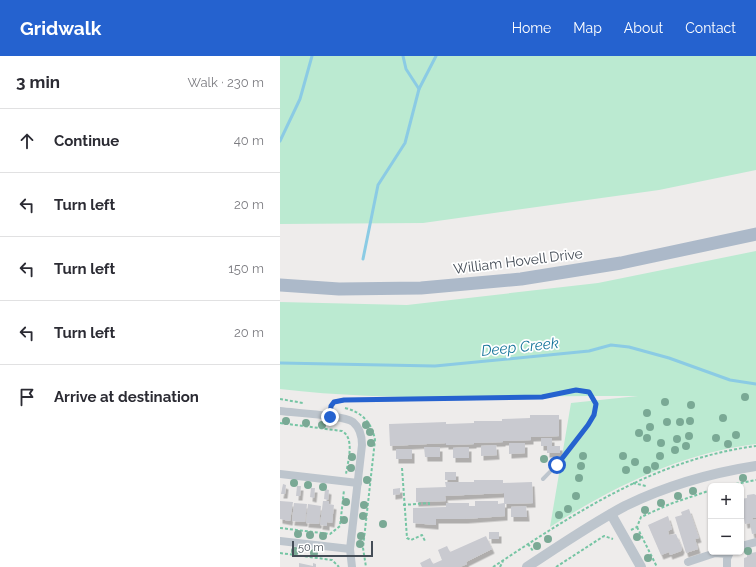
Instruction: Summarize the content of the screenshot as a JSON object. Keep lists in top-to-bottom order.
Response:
{
  "streets": {
    "main road": ["William Hovell Drive"]
  },
  "water": ["Deep Creek"],
  "scale_bar": "50 m",
  "page": {
    "header": "Gridwalk",
    "nav": [
      "Home",
      "Map",
      "About",
      "Contact"
    ],
    "heading": ["3 min", "Walk · 230 m"],
    "list": [
      ["Continue", "40 m"],
      ["Turn left", "20 m"],
      ["Turn left", "150 m"],
      ["Turn left", "20 m"],
      "Arrive at destination"
    ],
    "map_buttons": ["+", "−"],
    "scale": "50 m"
  }
}
